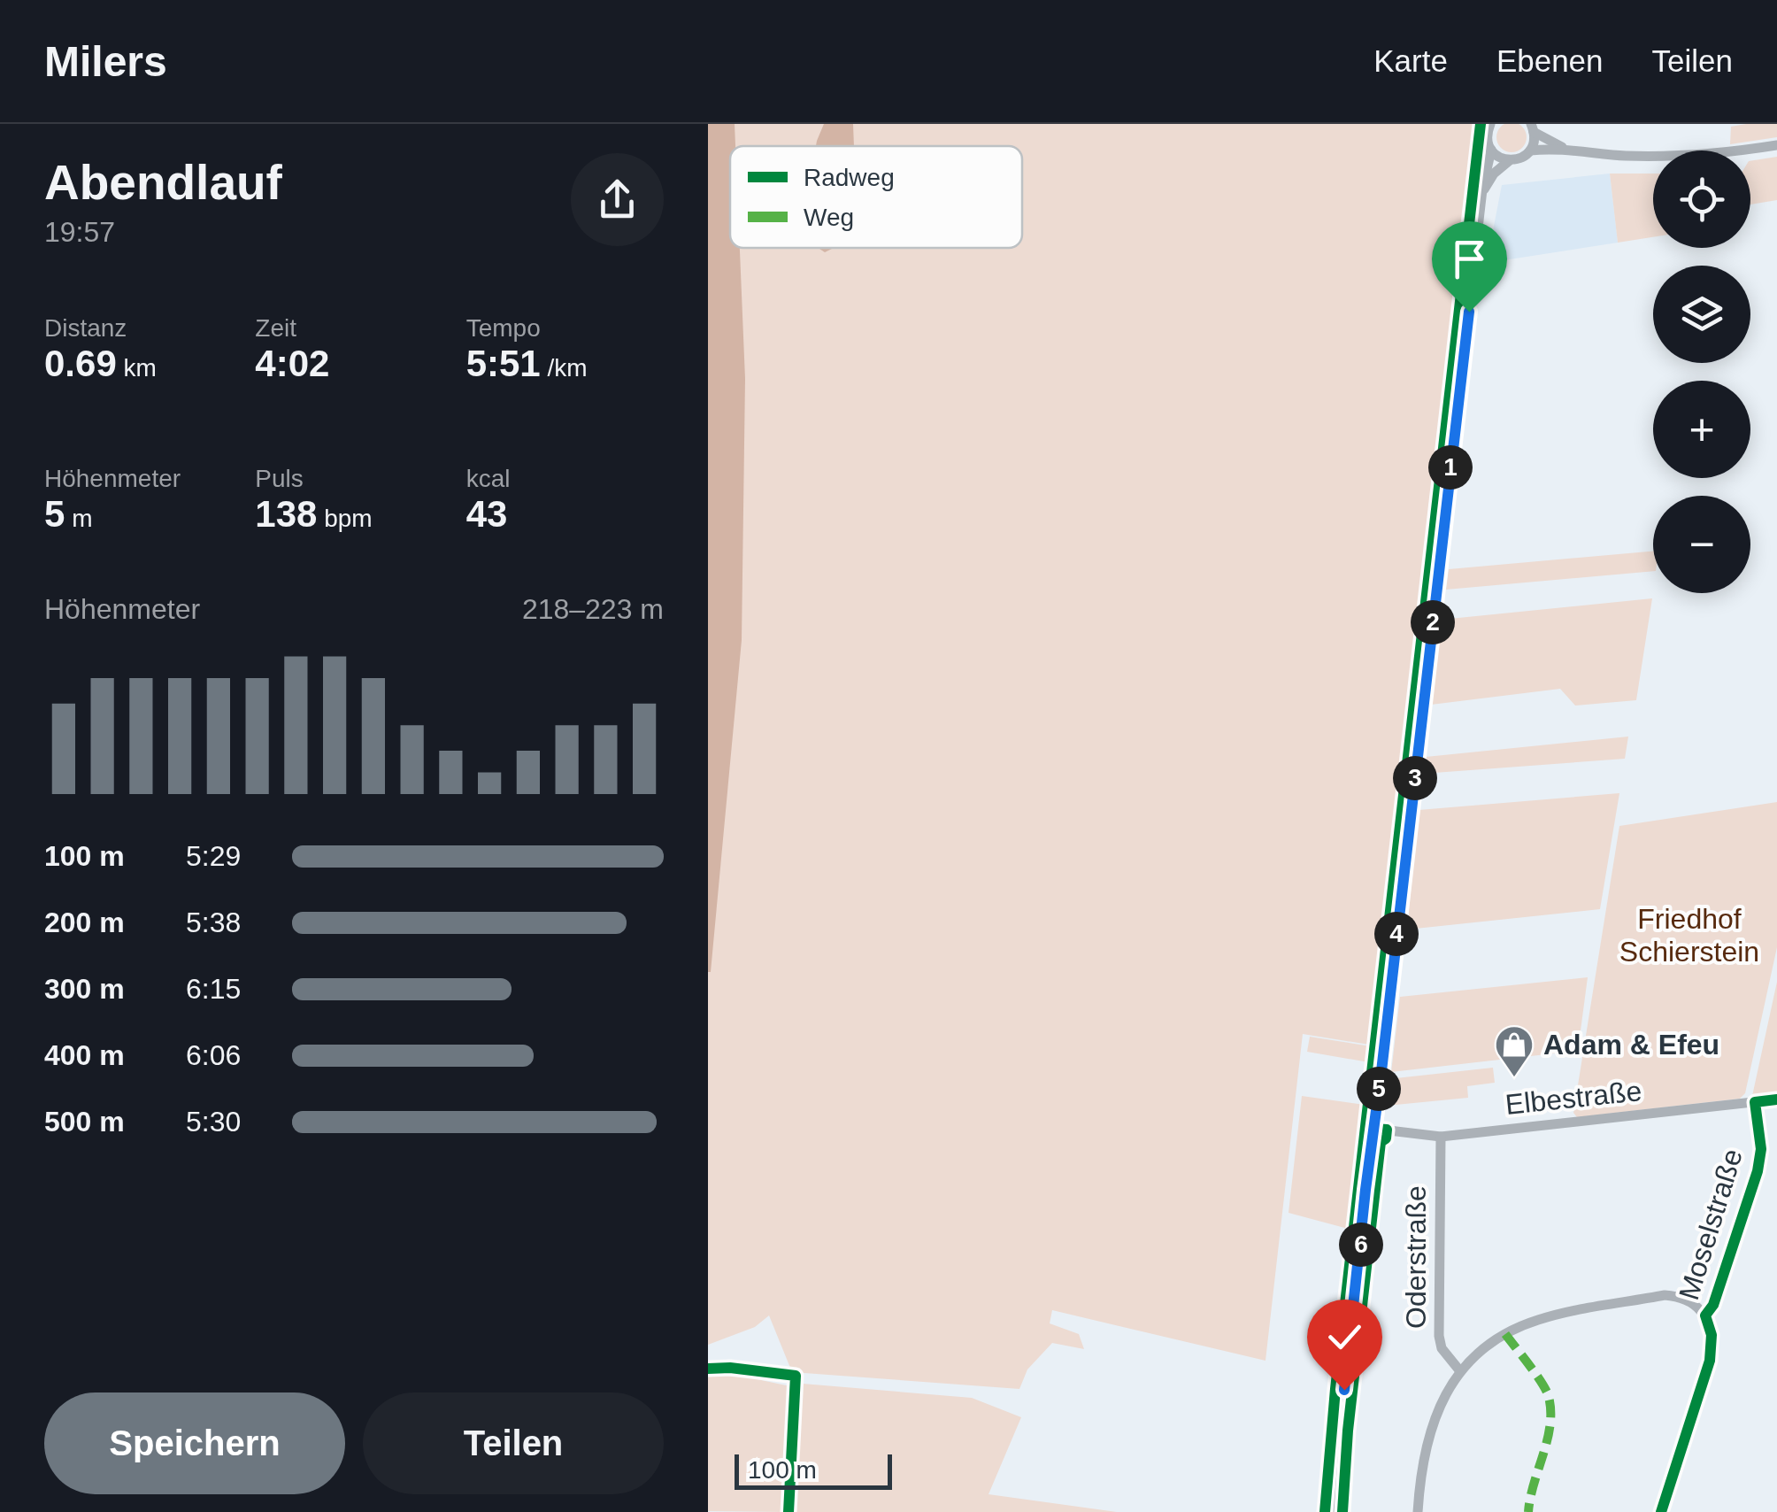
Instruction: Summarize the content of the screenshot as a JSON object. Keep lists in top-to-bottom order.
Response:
{
  "streets": {
    "street": ["Elbestraße", "Moselstraße", "Oderstraße"]
  },
  "crossings": [
    ["Elbestraße", "Moselstraße"],
    ["Elbestraße", "Oderstraße"]
  ],
  "parks": ["Friedhof Schierstein"],
  "places": {
    "shop": ["Adam & Efeu"]
  },
  "legend": ["Radweg", "Weg"],
  "scale_bar": "100 m",
  "page": {
    "header": "Milers",
    "nav": ["Karte", "Ebenen", "Teilen"],
    "heading": ["Abendlauf", "19:57"],
    "map_buttons": ["+", "−"],
    "stats": [
      ["Distanz", "0.69 km"],
      ["Zeit", "4:02"],
      ["Tempo", "5:51 /km"],
      ["Höhenmeter", "5 m"],
      ["Puls", "138 bpm"],
      ["kcal", "43"]
    ],
    "pins": [
      "1",
      "2",
      "3",
      "4",
      "5",
      "6"
    ],
    "chart": ["Höhenmeter", "218–223 m"],
    "list": [
      {
        "name": "100 m",
        "note": "5:29"
      },
      {
        "name": "200 m",
        "note": "5:38"
      },
      {
        "name": "300 m",
        "note": "6:15"
      },
      {
        "name": "400 m",
        "note": "6:06"
      },
      {
        "name": "500 m",
        "note": "5:30"
      }
    ],
    "buttons": ["Speichern", "Teilen"],
    "scale": "100 m"
  }
}
